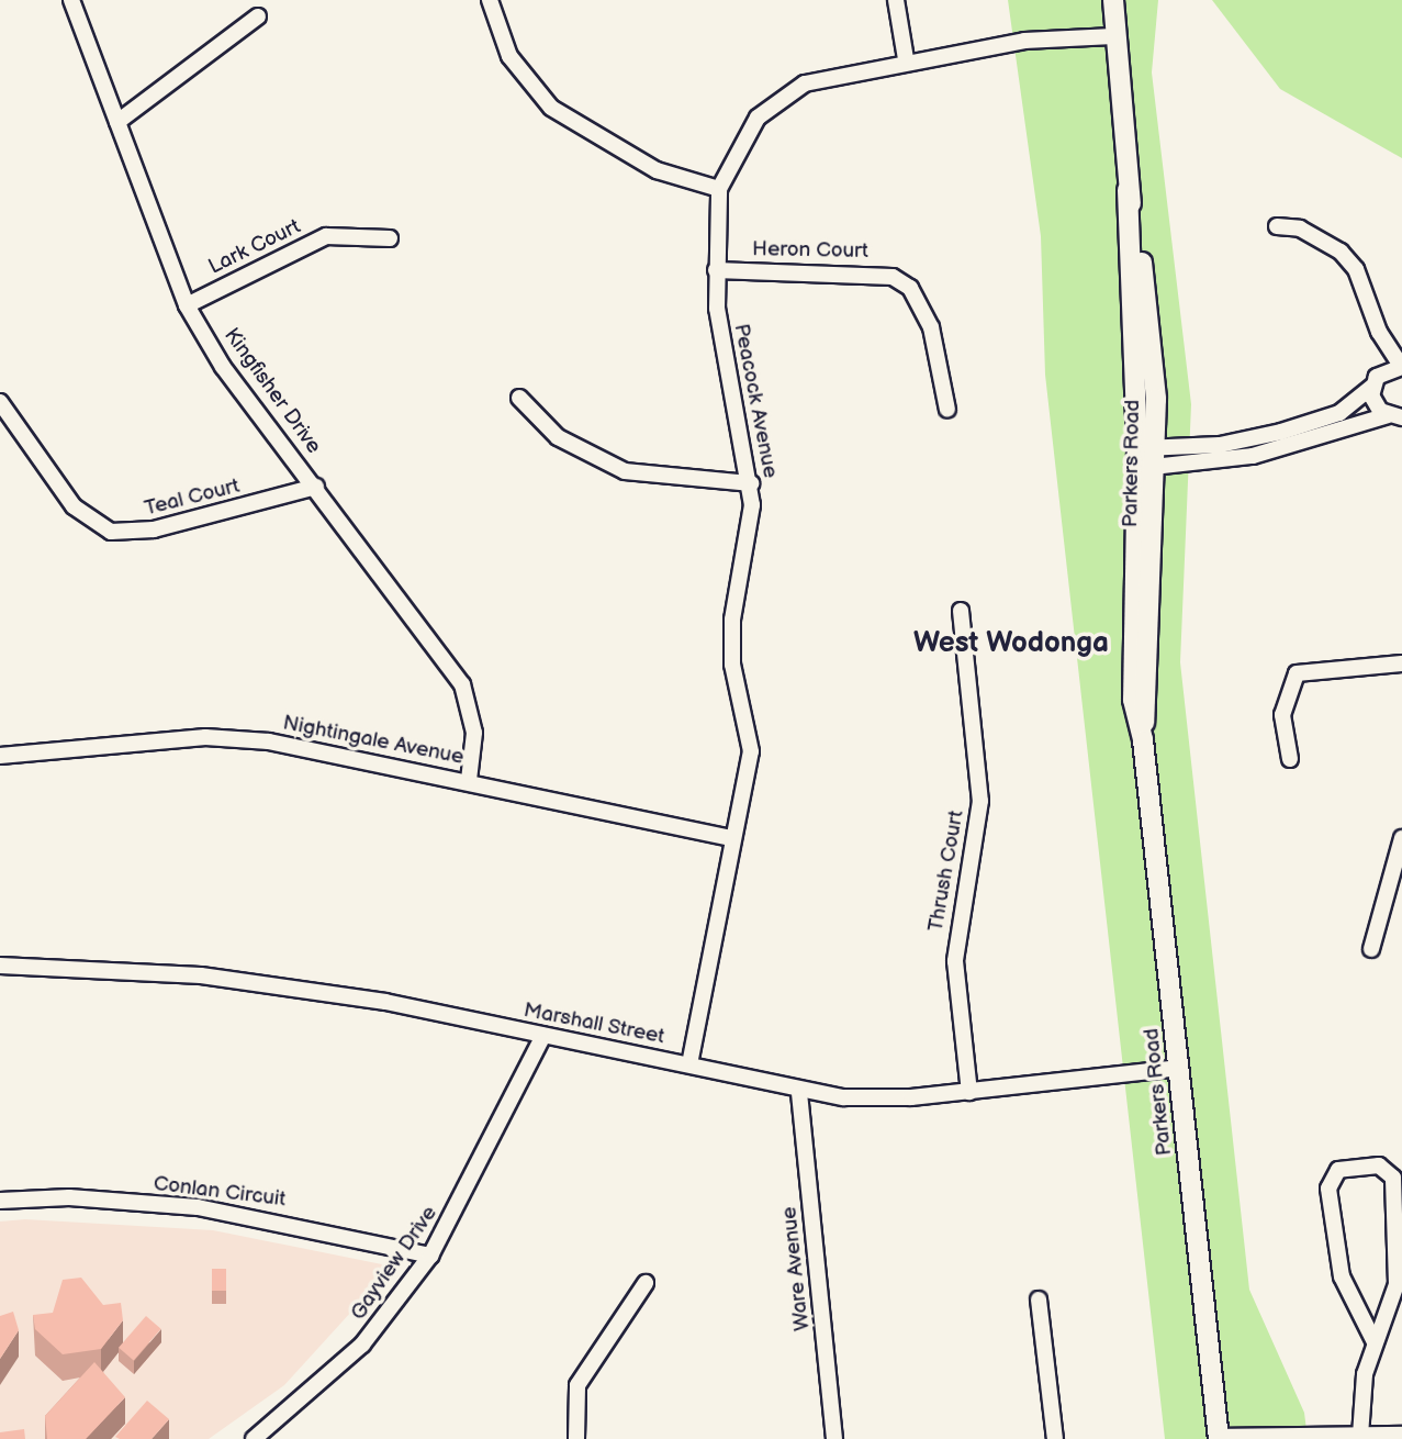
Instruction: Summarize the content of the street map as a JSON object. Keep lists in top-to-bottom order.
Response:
{
  "streets": {
    "main road": ["Parkers Road"],
    "street": [
      "Lark Court",
      "Heron Court",
      "Kingfisher Drive",
      "Peacock Avenue",
      "Teal Court",
      "Nightingale Avenue",
      "Thrush Court",
      "Marshall Street",
      "Conlan Circuit",
      "Gayview Drive",
      "Ware Avenue"
    ]
  },
  "crossings": [
    ["Lark Court", "Kingfisher Drive"],
    ["Heron Court", "Peacock Avenue"],
    ["Kingfisher Drive", "Teal Court"],
    ["Kingfisher Drive", "Nightingale Avenue"],
    ["Peacock Avenue", "Parkers Road"],
    ["Peacock Avenue", "Nightingale Avenue"],
    ["Peacock Avenue", "Marshall Street"],
    ["Parkers Road", "Marshall Street"],
    ["Thrush Court", "Marshall Street"],
    ["Marshall Street", "Gayview Drive"],
    ["Marshall Street", "Ware Avenue"],
    ["Conlan Circuit", "Gayview Drive"]
  ],
  "districts": ["West Wodonga"]
}
